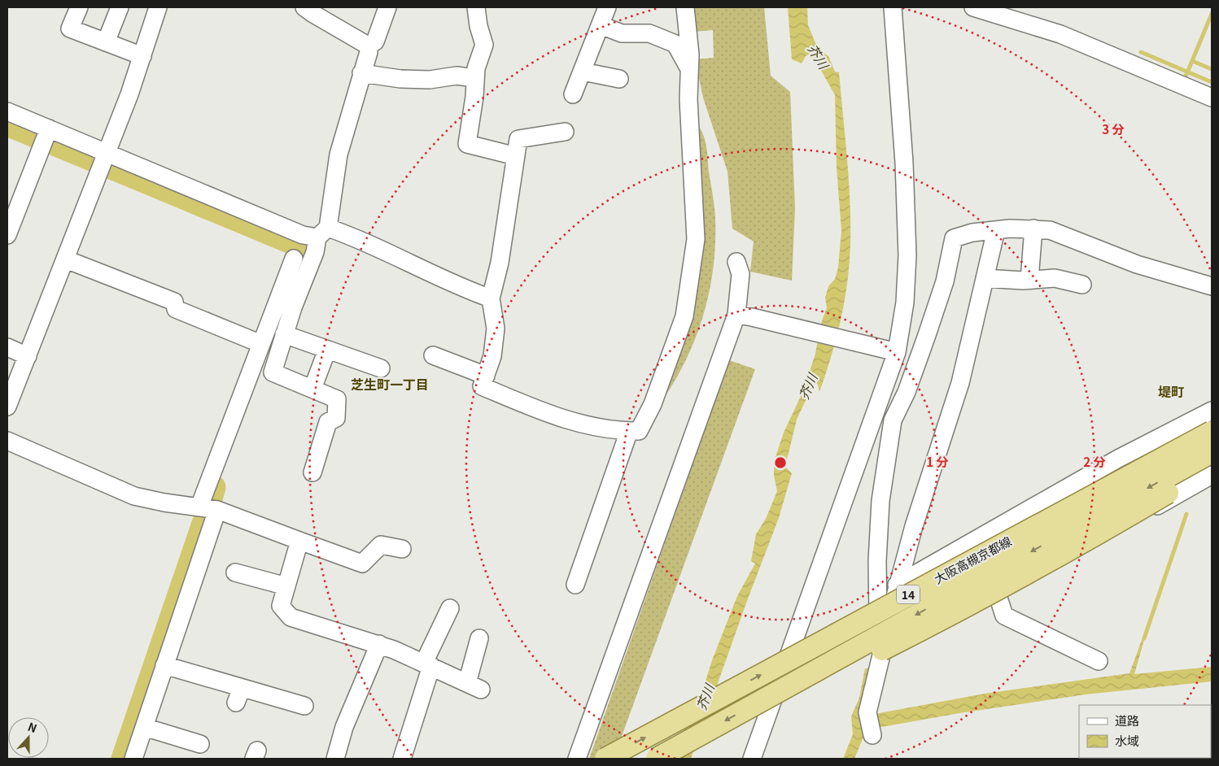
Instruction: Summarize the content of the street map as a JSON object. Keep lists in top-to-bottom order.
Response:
{
  "streets": {
    "main road": ["大阪高槻京都線", "14"]
  },
  "districts": ["芝生町一丁目", "堤町"],
  "water": ["芥川"],
  "legend": ["道路", "水域"],
  "north": "top",
  "rings": ["3 分", "1 分", "2 分"]
}
